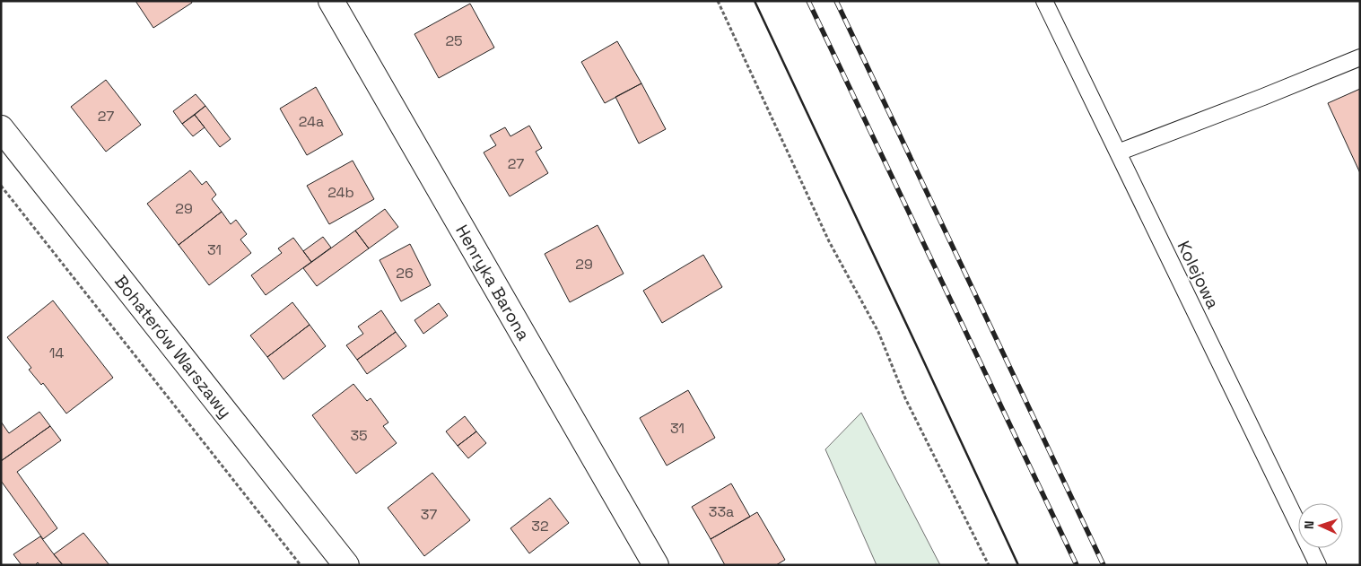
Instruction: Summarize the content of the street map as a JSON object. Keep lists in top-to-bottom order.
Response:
{
  "streets": {
    "street": ["Henryka Barona", "Bohaterów Warszawy"],
    "lane": ["Kolejowa"]
  },
  "house_numbers": [
    "25",
    "27",
    "24a",
    "27",
    "24b",
    "29",
    "31",
    "29",
    "26",
    "14",
    "31",
    "35",
    "33a",
    "37",
    "32"
  ],
  "north": "left"
}
